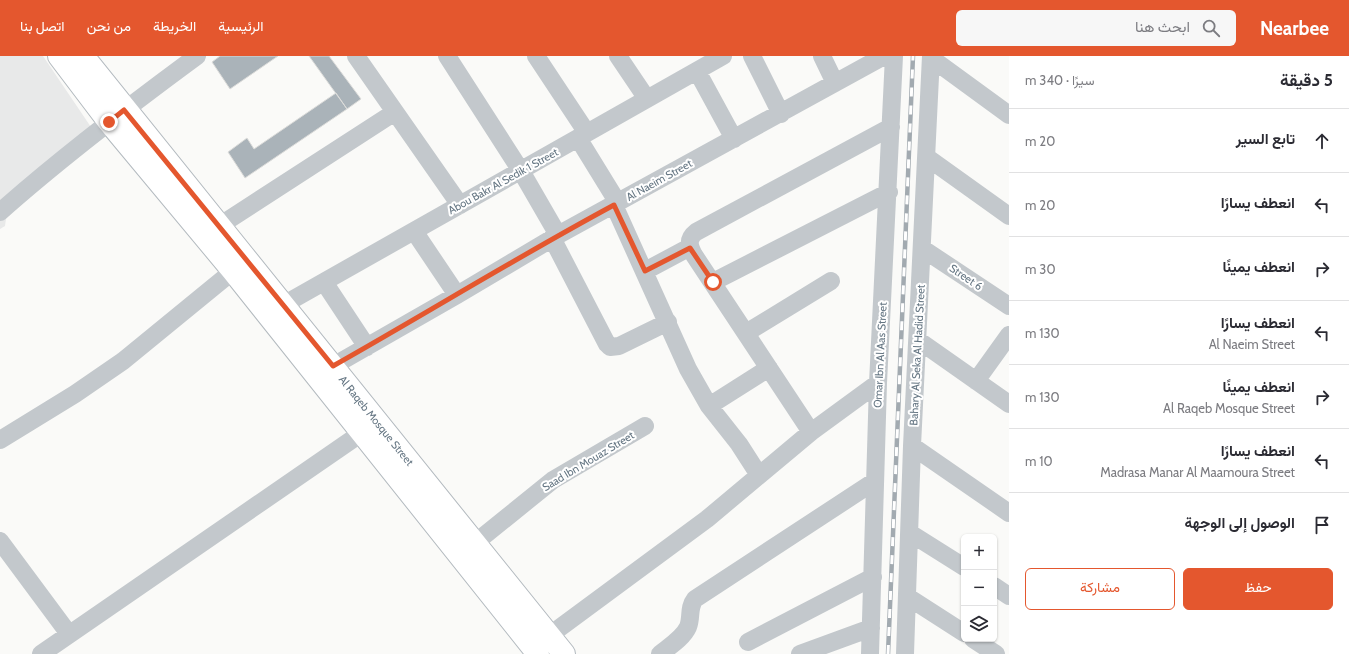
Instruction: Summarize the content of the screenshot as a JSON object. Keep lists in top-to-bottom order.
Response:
{
  "streets": {
    "main road": ["Al Raqeb Mosque Street"],
    "street": [
      "Al Naeim Street",
      "Abou Bakr Al Sedik 1 Street",
      "Street 6",
      "Omar Ibn Al Aas Street",
      "Bahary Al Seka Al Hadid Street",
      "Saad Ibn Mouaz Street"
    ]
  },
  "crossings": [
    ["Al Naeim Street", "Al Raqeb Mosque Street"],
    ["Abou Bakr Al Sedik 1 Street", "Al Raqeb Mosque Street"],
    ["Street 6", "Bahary Al Seka Al Hadid Street"],
    ["Al Raqeb Mosque Street", "Saad Ibn Mouaz Street"]
  ],
  "page": {
    "header": "Nearbee",
    "search": "ابحث هنا",
    "nav": [
      "الرئيسية",
      "الخريطة",
      "من نحن",
      "اتصل بنا"
    ],
    "heading": ["5 دقيقة", "سيرًا · 340 m"],
    "list": [
      ["تابع السير", "20 m"],
      ["انعطف يسارًا", "20 m"],
      ["انعطف يمينًا", "30 m"],
      ["انعطف يسارًا", "Al Naeim Street", "130 m"],
      ["انعطف يمينًا", "Al Raqeb Mosque Street", "130 m"],
      ["انعطف يسارًا", "Madrasa Manar Al Maamoura Street", "10 m"],
      "الوصول إلى الوجهة"
    ],
    "map_buttons": ["+", "−"],
    "buttons": ["حفظ", "مشاركة"]
  }
}
